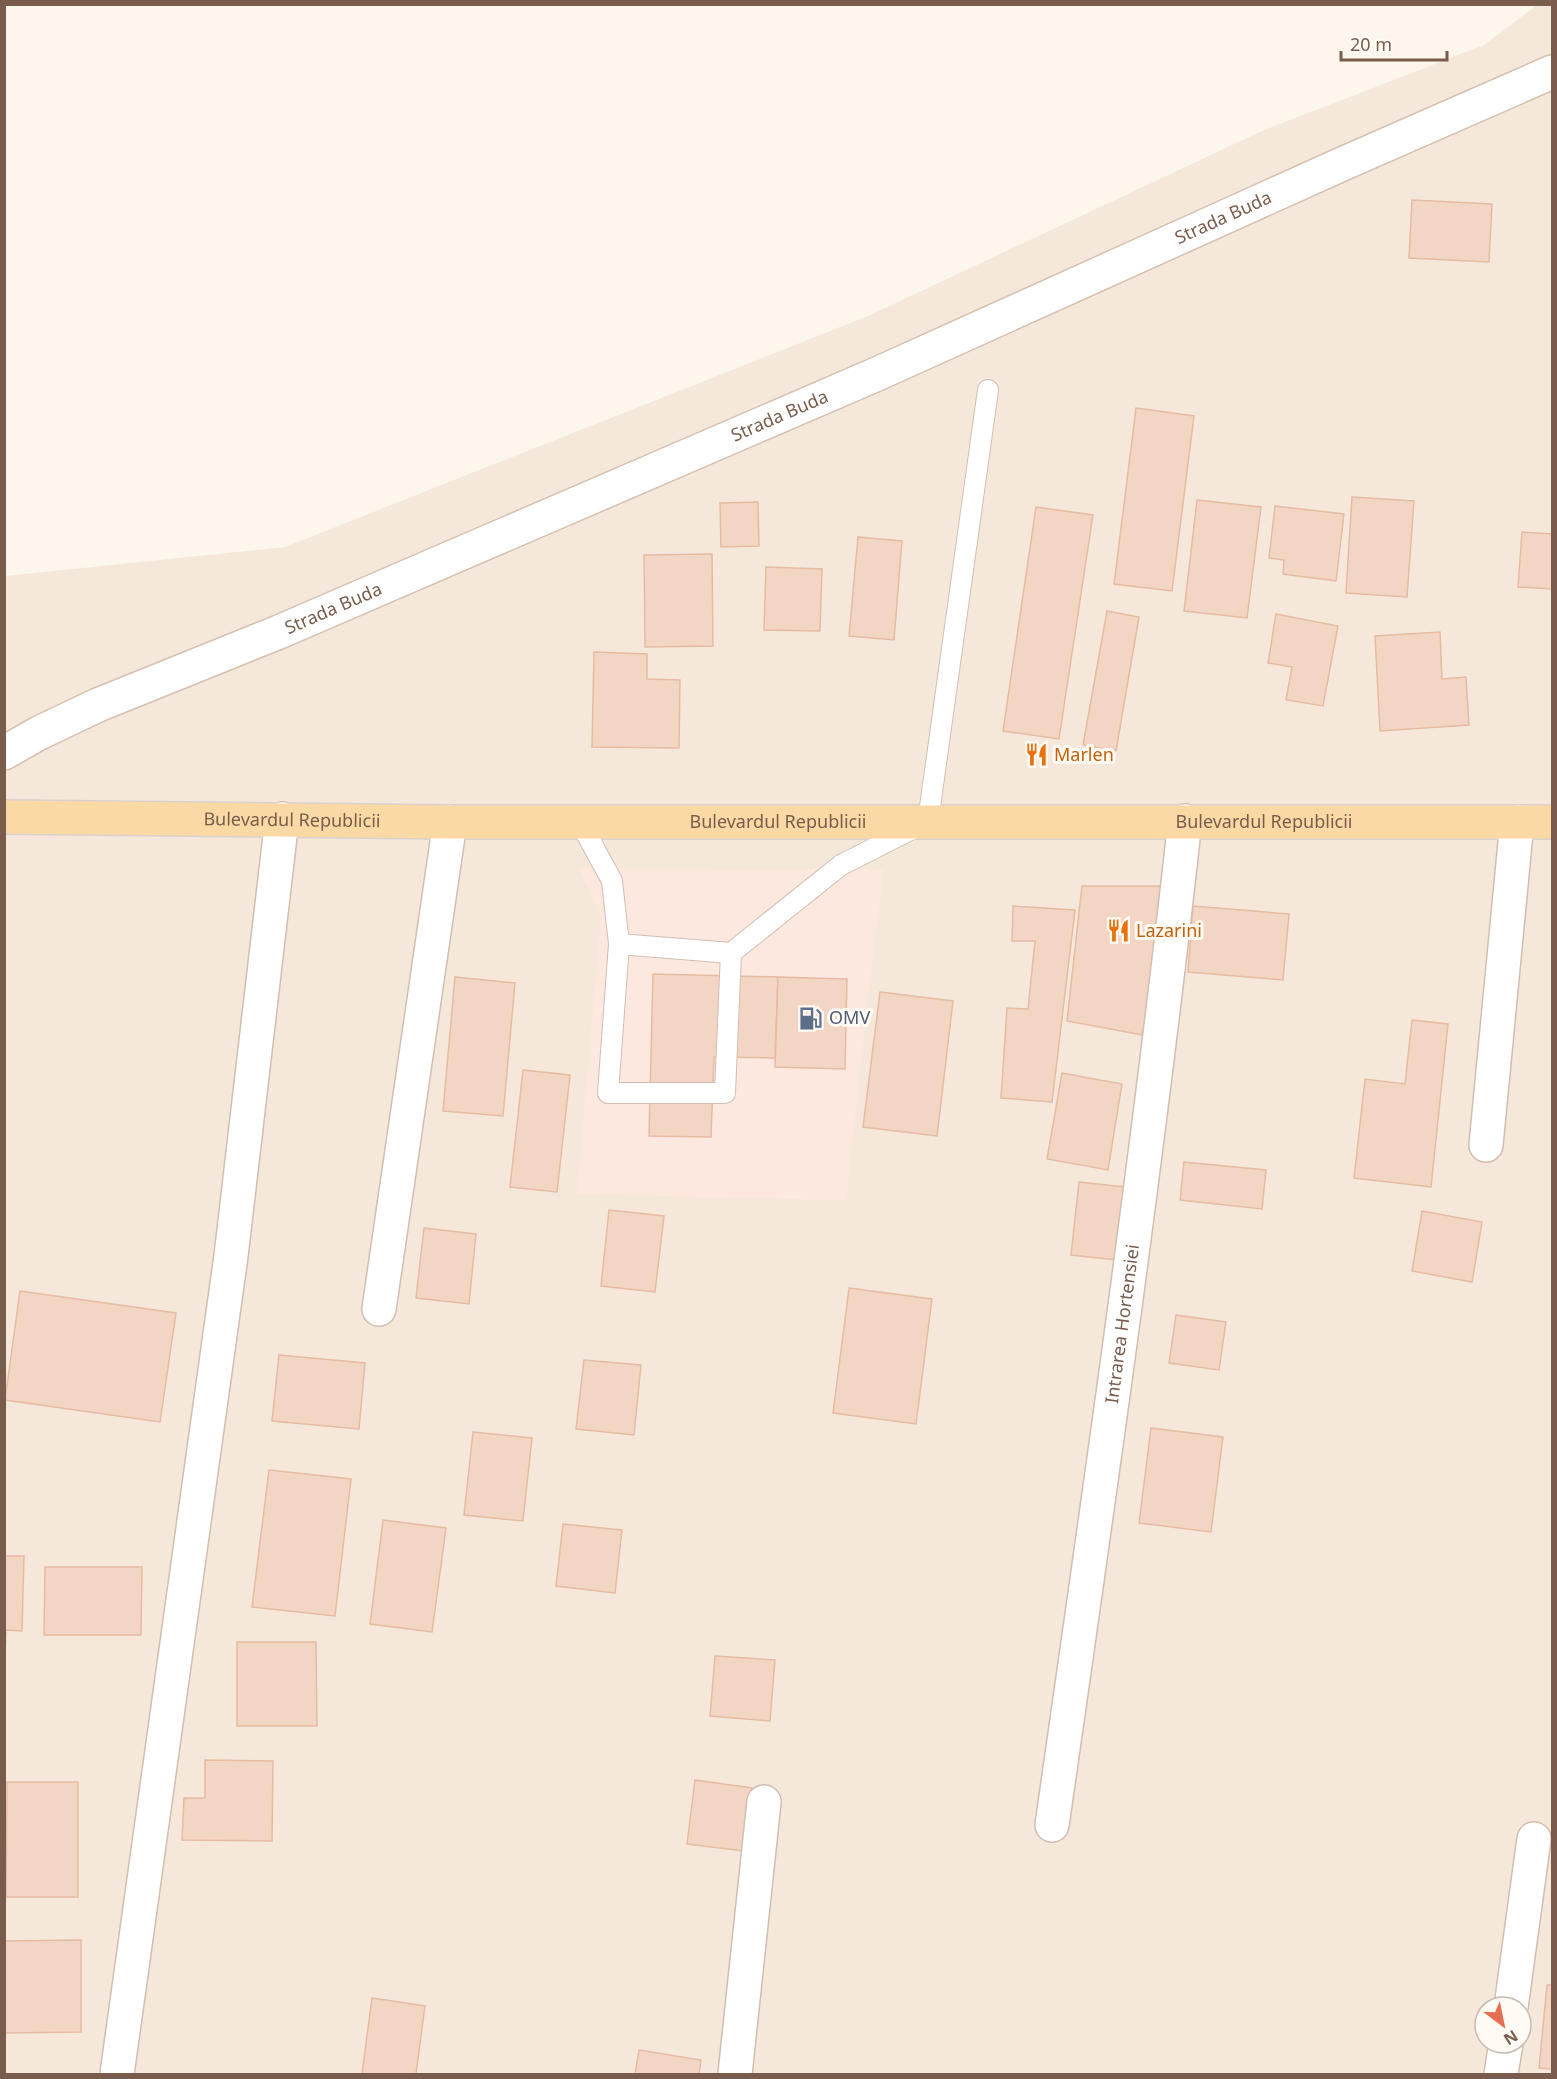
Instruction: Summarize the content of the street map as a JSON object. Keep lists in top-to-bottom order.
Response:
{
  "streets": {
    "main road": ["Bulevardul Republicii"],
    "street": ["Strada Buda", "Intrarea Hortensiei"]
  },
  "crossings": [
    ["Bulevardul Republicii", "Intrarea Hortensiei"]
  ],
  "places": {
    "restaurant": ["Marlen", "Lazarini"],
    "fuel station": ["OMV"]
  },
  "scale_bar": "20 m",
  "north": "bottom right"
}
